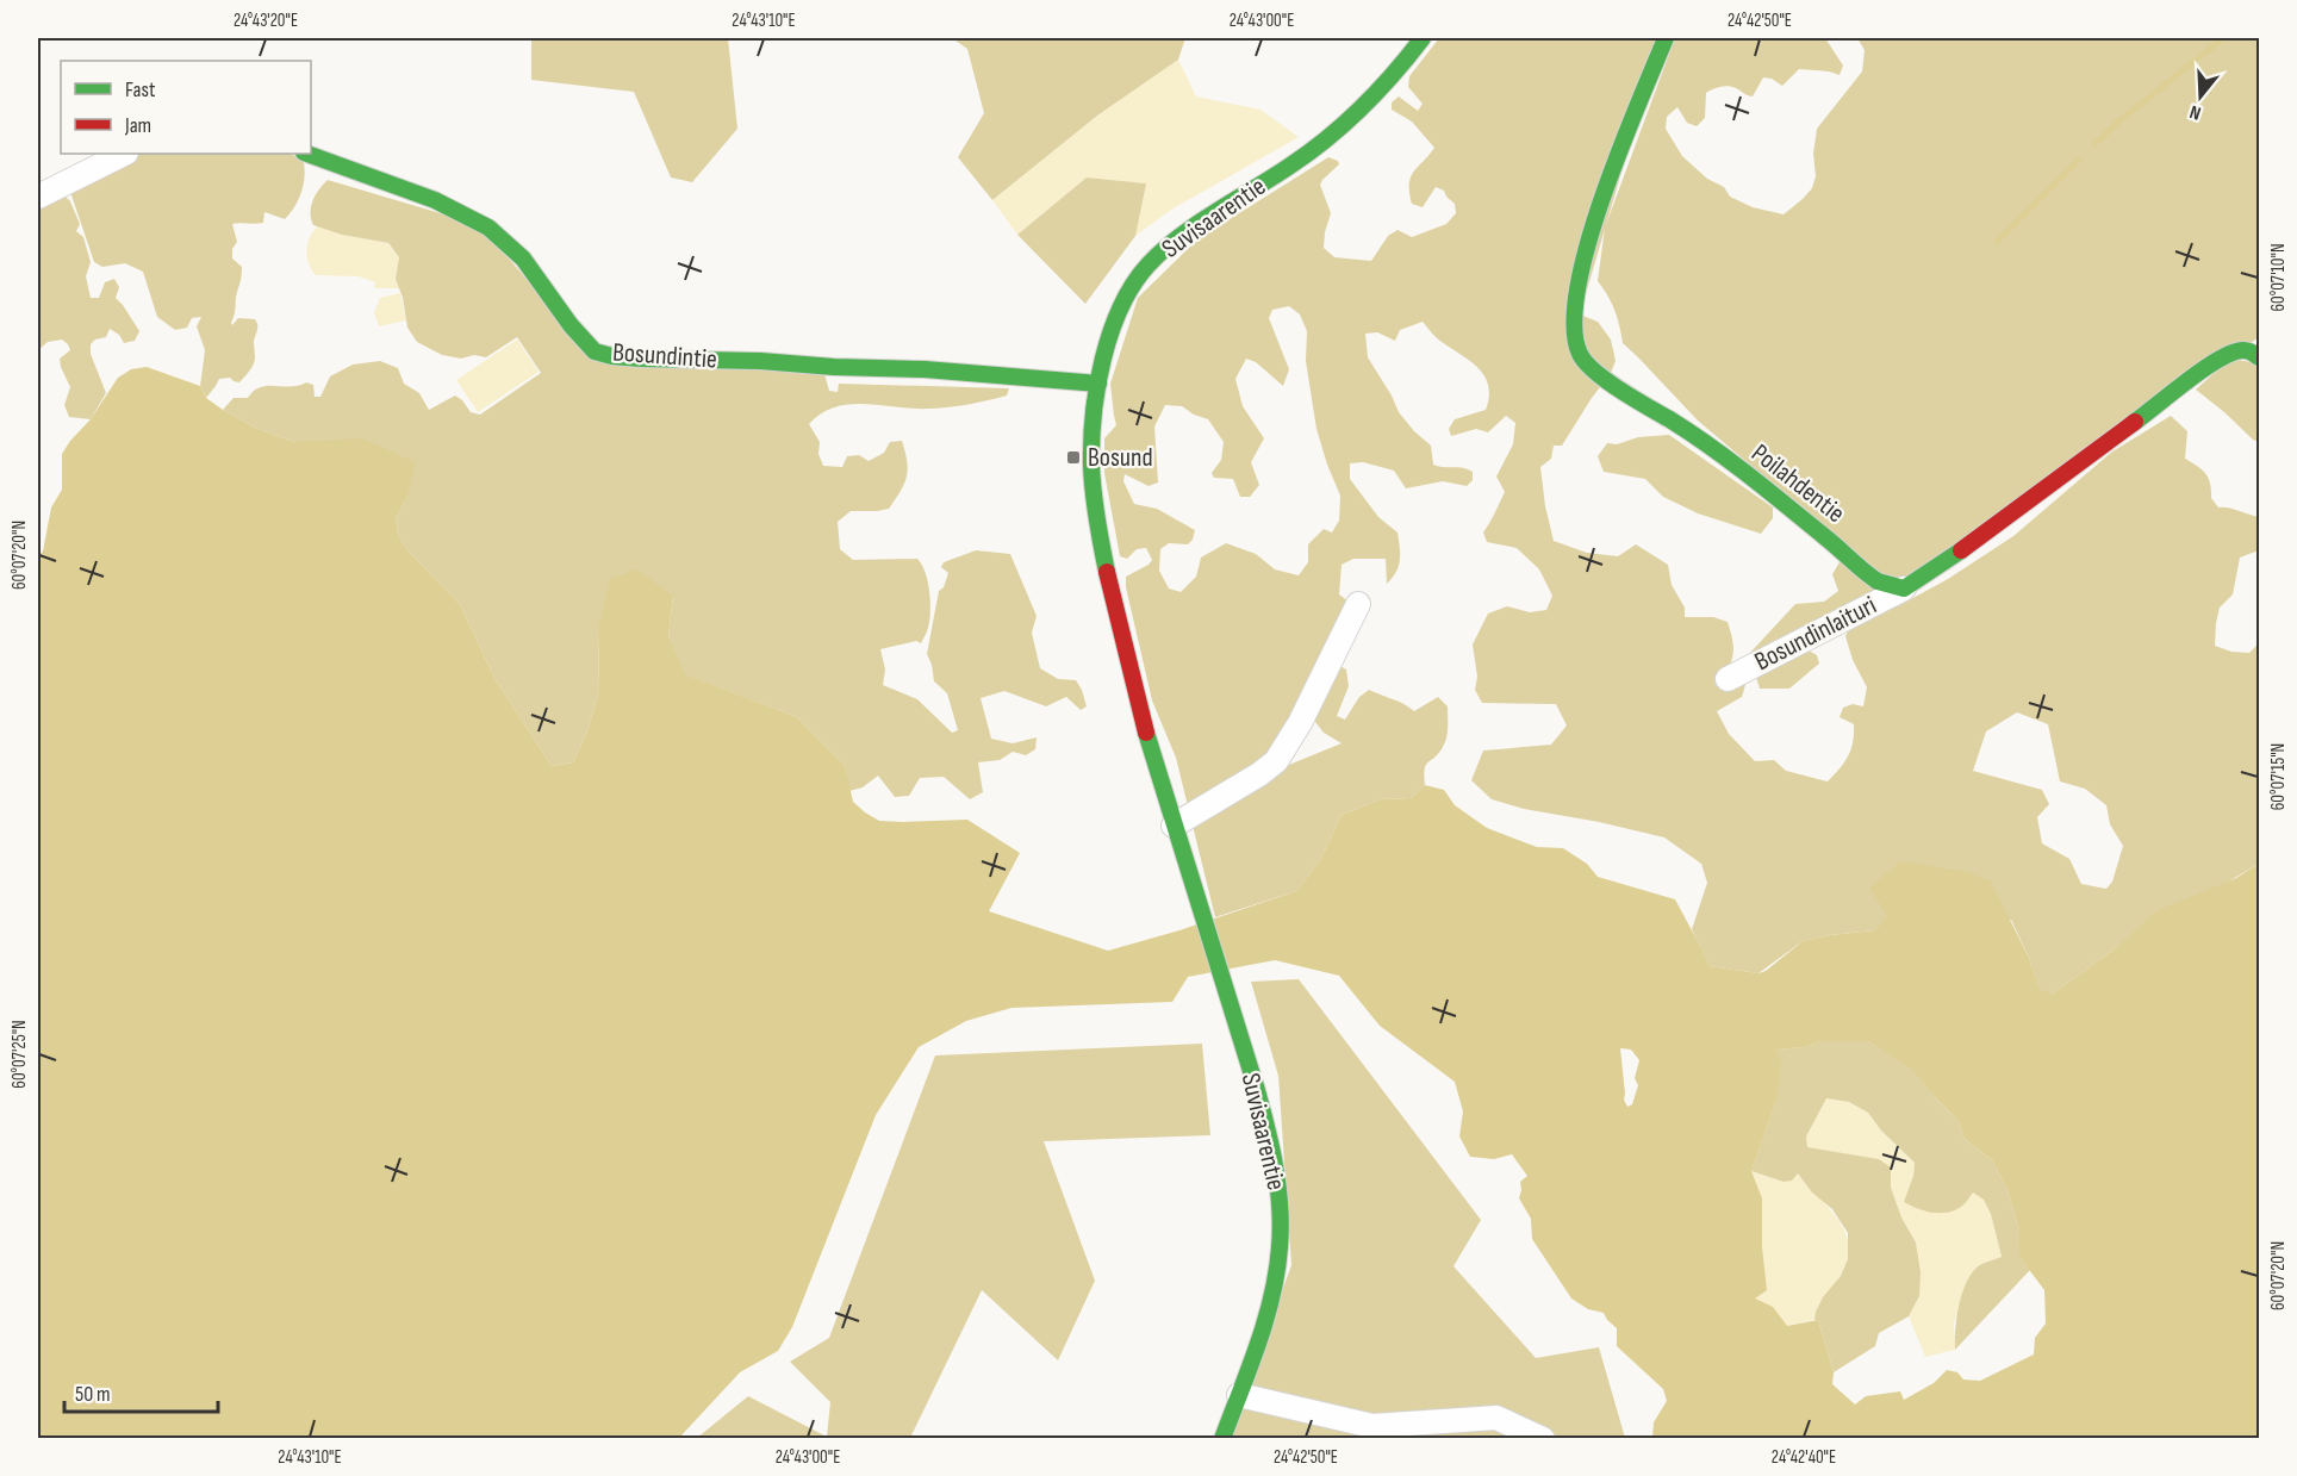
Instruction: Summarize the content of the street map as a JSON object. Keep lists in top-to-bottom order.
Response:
{
  "streets": {
    "street": [
      "Suvisaarentie",
      "Bosundintie",
      "Poilahdentie",
      "Bosundinlaituri"
    ]
  },
  "crossings": [
    ["Suvisaarentie", "Bosundintie"],
    ["Poilahdentie", "Bosundinlaituri"]
  ],
  "places": {
    "transit": ["Bosund"]
  },
  "legend": ["Fast", "Jam"],
  "scale_bar": "50 m",
  "north": "bottom",
  "coordinates": [
    "24°43'20\"E",
    "24°43'10\"E",
    "24°43'00\"E",
    "24°42'50\"E",
    "60°07'10\"N",
    "60°07'20\"N",
    "60°07'15\"N",
    "60°07'25\"N",
    "24°42'40\"E"
  ]
}
